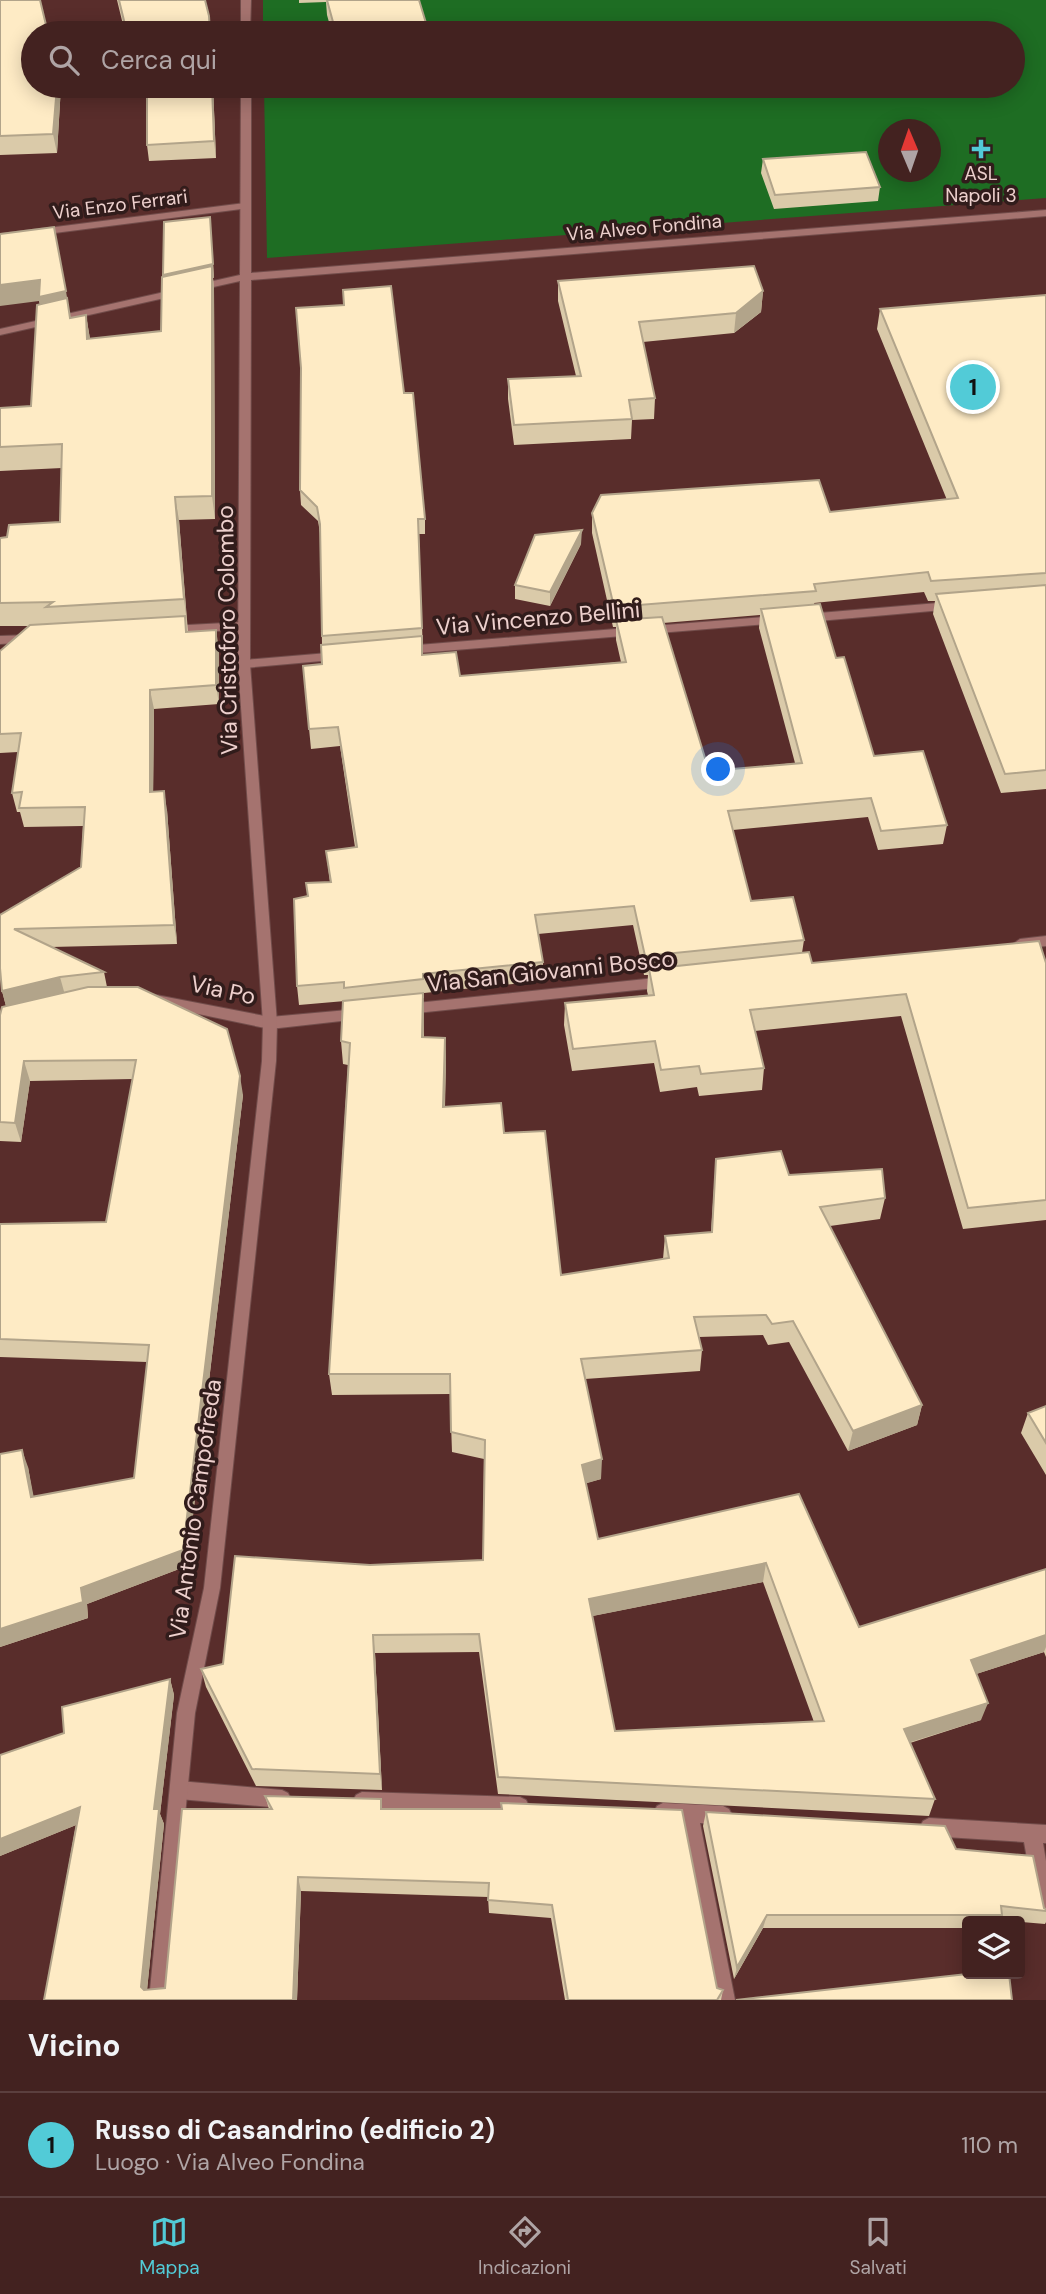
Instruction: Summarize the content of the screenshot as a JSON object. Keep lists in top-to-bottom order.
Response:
{
  "streets": {
    "street": [
      "Via Enzo Ferrari",
      "Via Alveo Fondina",
      "Via Vincenzo Bellini",
      "Via Cristoforo Colombo",
      "Via San Giovanni Bosco",
      "Via Po",
      "Via Antonio Campofreda"
    ]
  },
  "crossings": [
    ["Via Enzo Ferrari", "Via Cristoforo Colombo"],
    ["Via Alveo Fondina", "Via Cristoforo Colombo"],
    ["Via Cristoforo Colombo", "Via San Giovanni Bosco"],
    ["Via Cristoforo Colombo", "Via Po"],
    ["Via Cristoforo Colombo", "Via Antonio Campofreda"],
    ["Via San Giovanni Bosco", "Via Po"],
    ["Via San Giovanni Bosco", "Via Antonio Campofreda"],
    ["Via Po", "Via Antonio Campofreda"]
  ],
  "places": {
    "health": ["ASL Napoli 3"]
  },
  "north": "top",
  "page": {
    "search": "Cerca qui",
    "pins": "1",
    "heading": "Vicino",
    "list": [
      {
        "mark": "1",
        "name": "Russo di Casandrino (edificio 2)",
        "note": "Luogo · Via Alveo Fondina",
        "value": "110 m"
      }
    ],
    "nav": ["Mappa", "Indicazioni", "Salvati"]
  }
}
